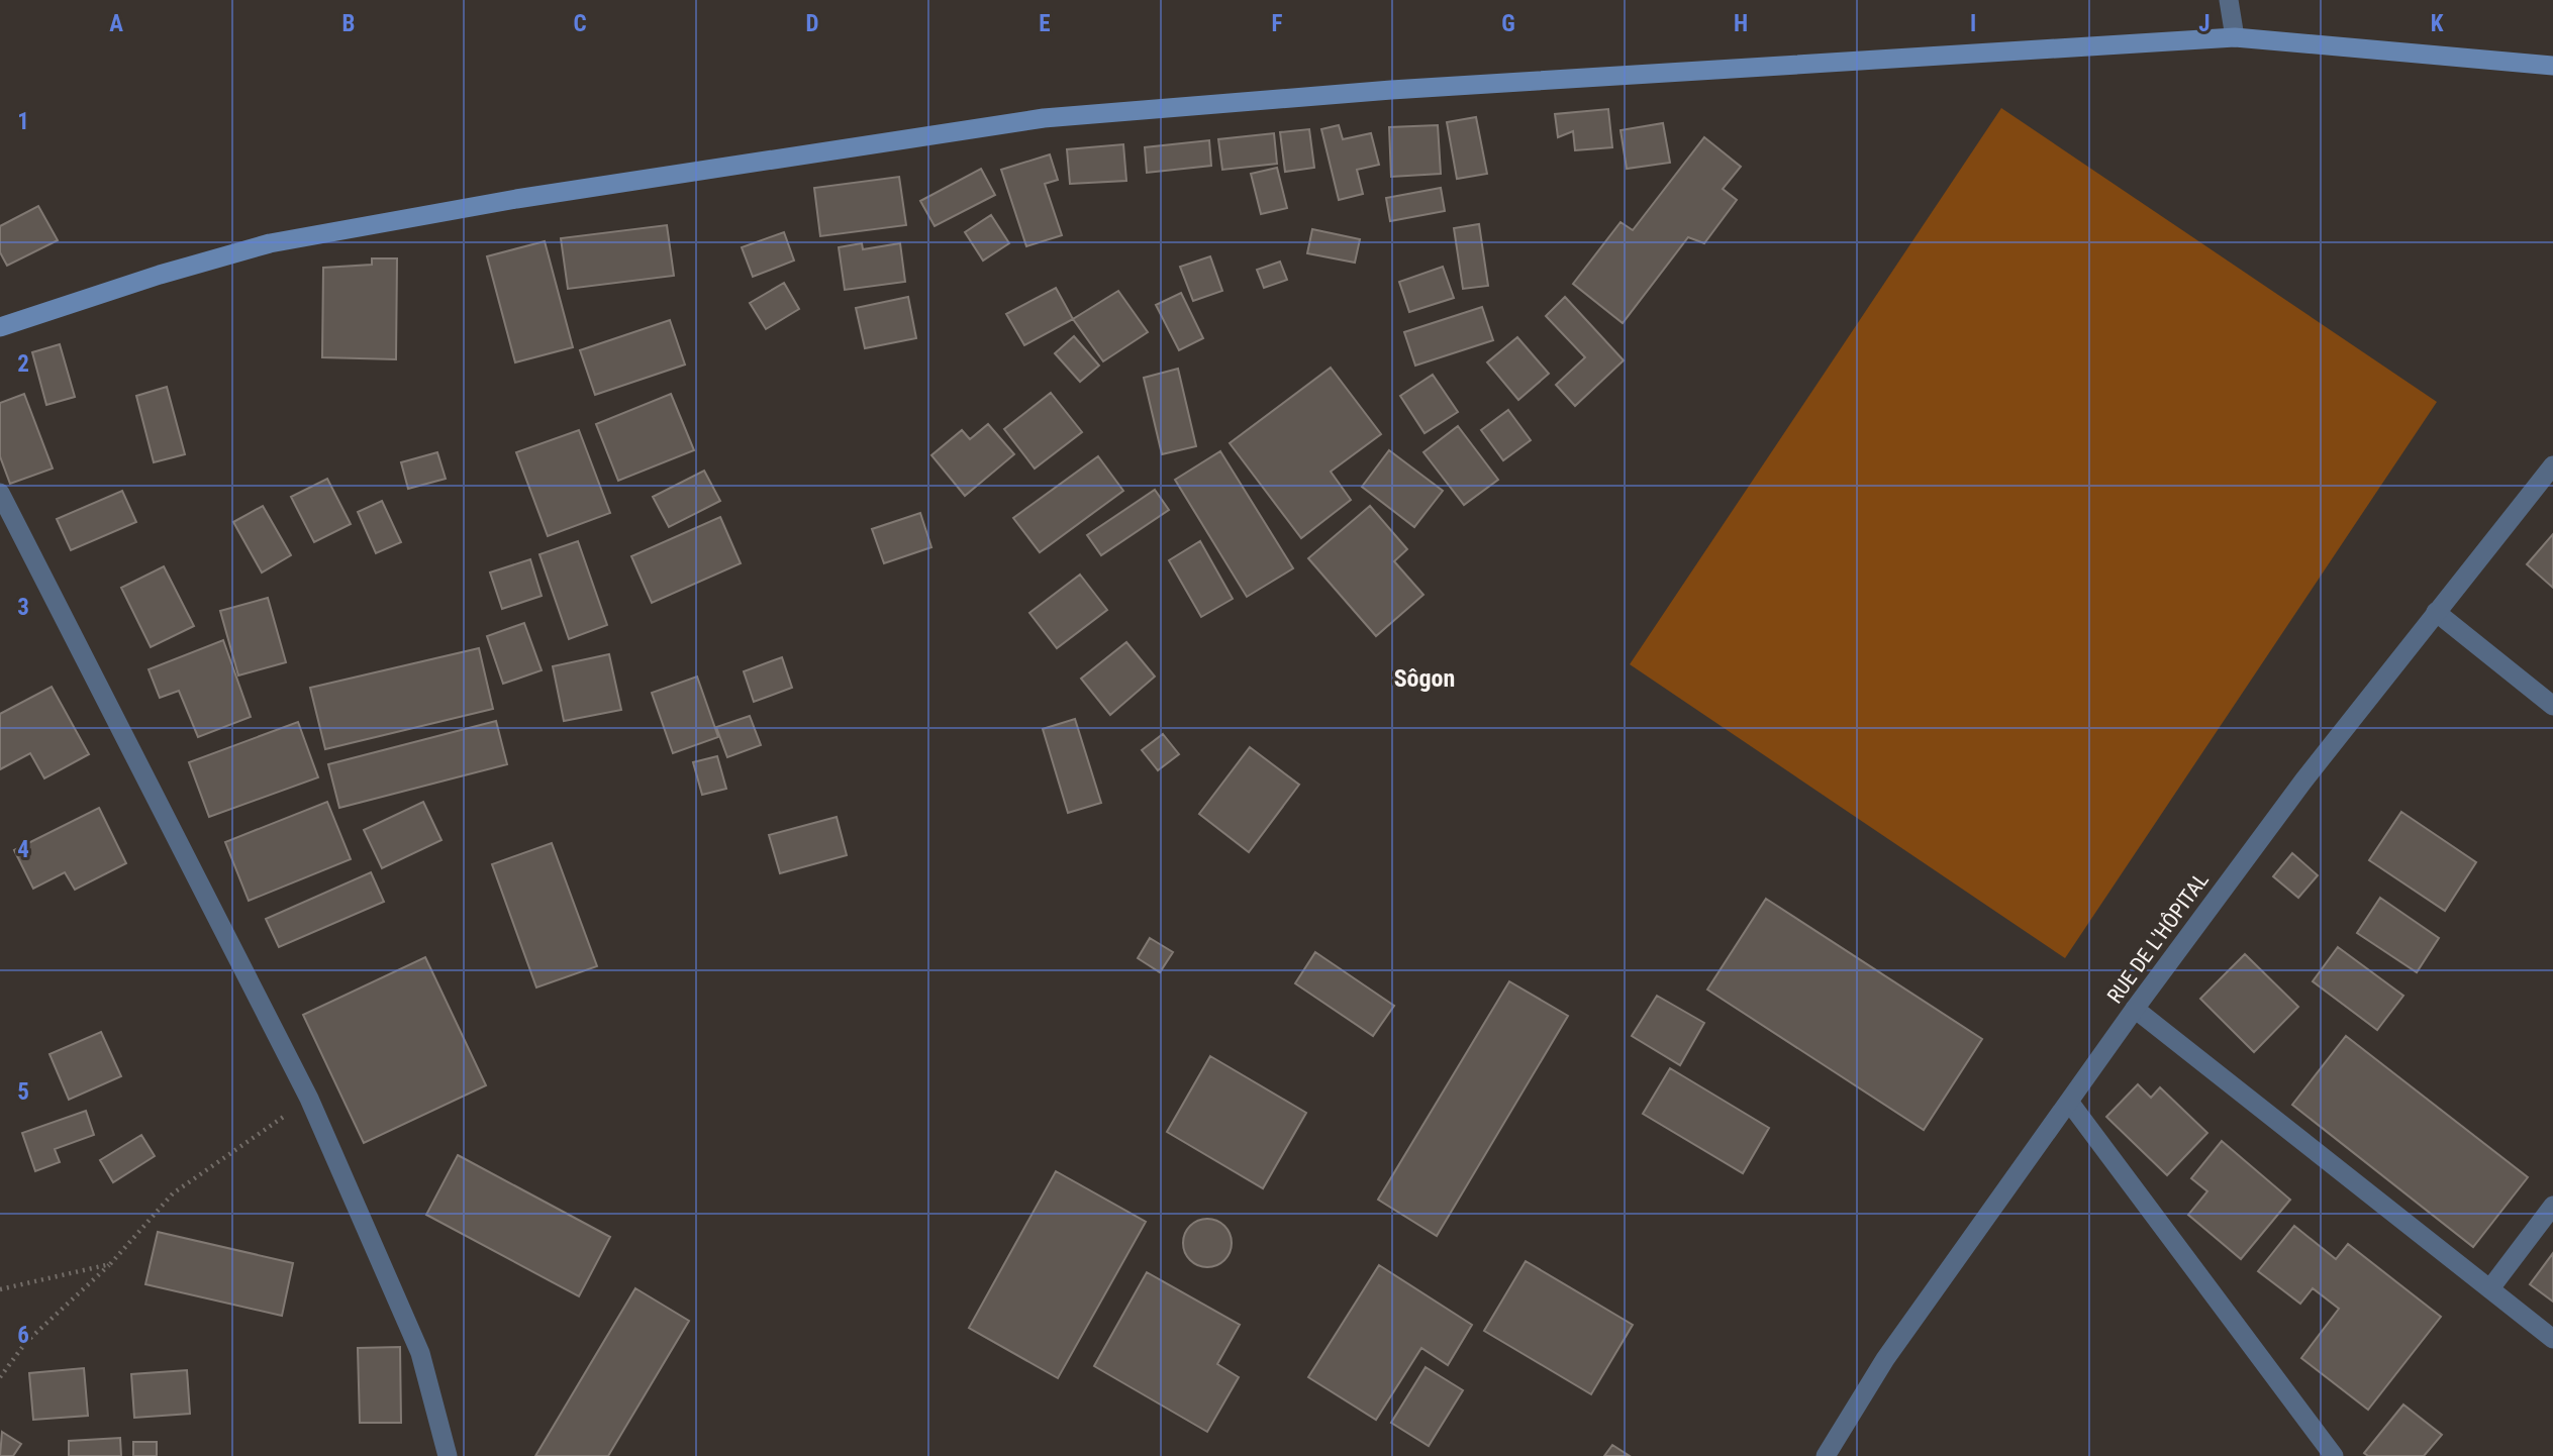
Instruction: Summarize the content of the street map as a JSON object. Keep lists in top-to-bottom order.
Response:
{
  "streets": {
    "street": ["RUE DE L'HÔPITAL"]
  },
  "districts": ["Sôgon"],
  "grid": {
    "columns": [
      "A",
      "B",
      "C",
      "D",
      "E",
      "F",
      "G",
      "H",
      "I",
      "J",
      "K"
    ],
    "rows": [
      "1",
      "2",
      "3",
      "4",
      "5",
      "6"
    ]
  }
}
